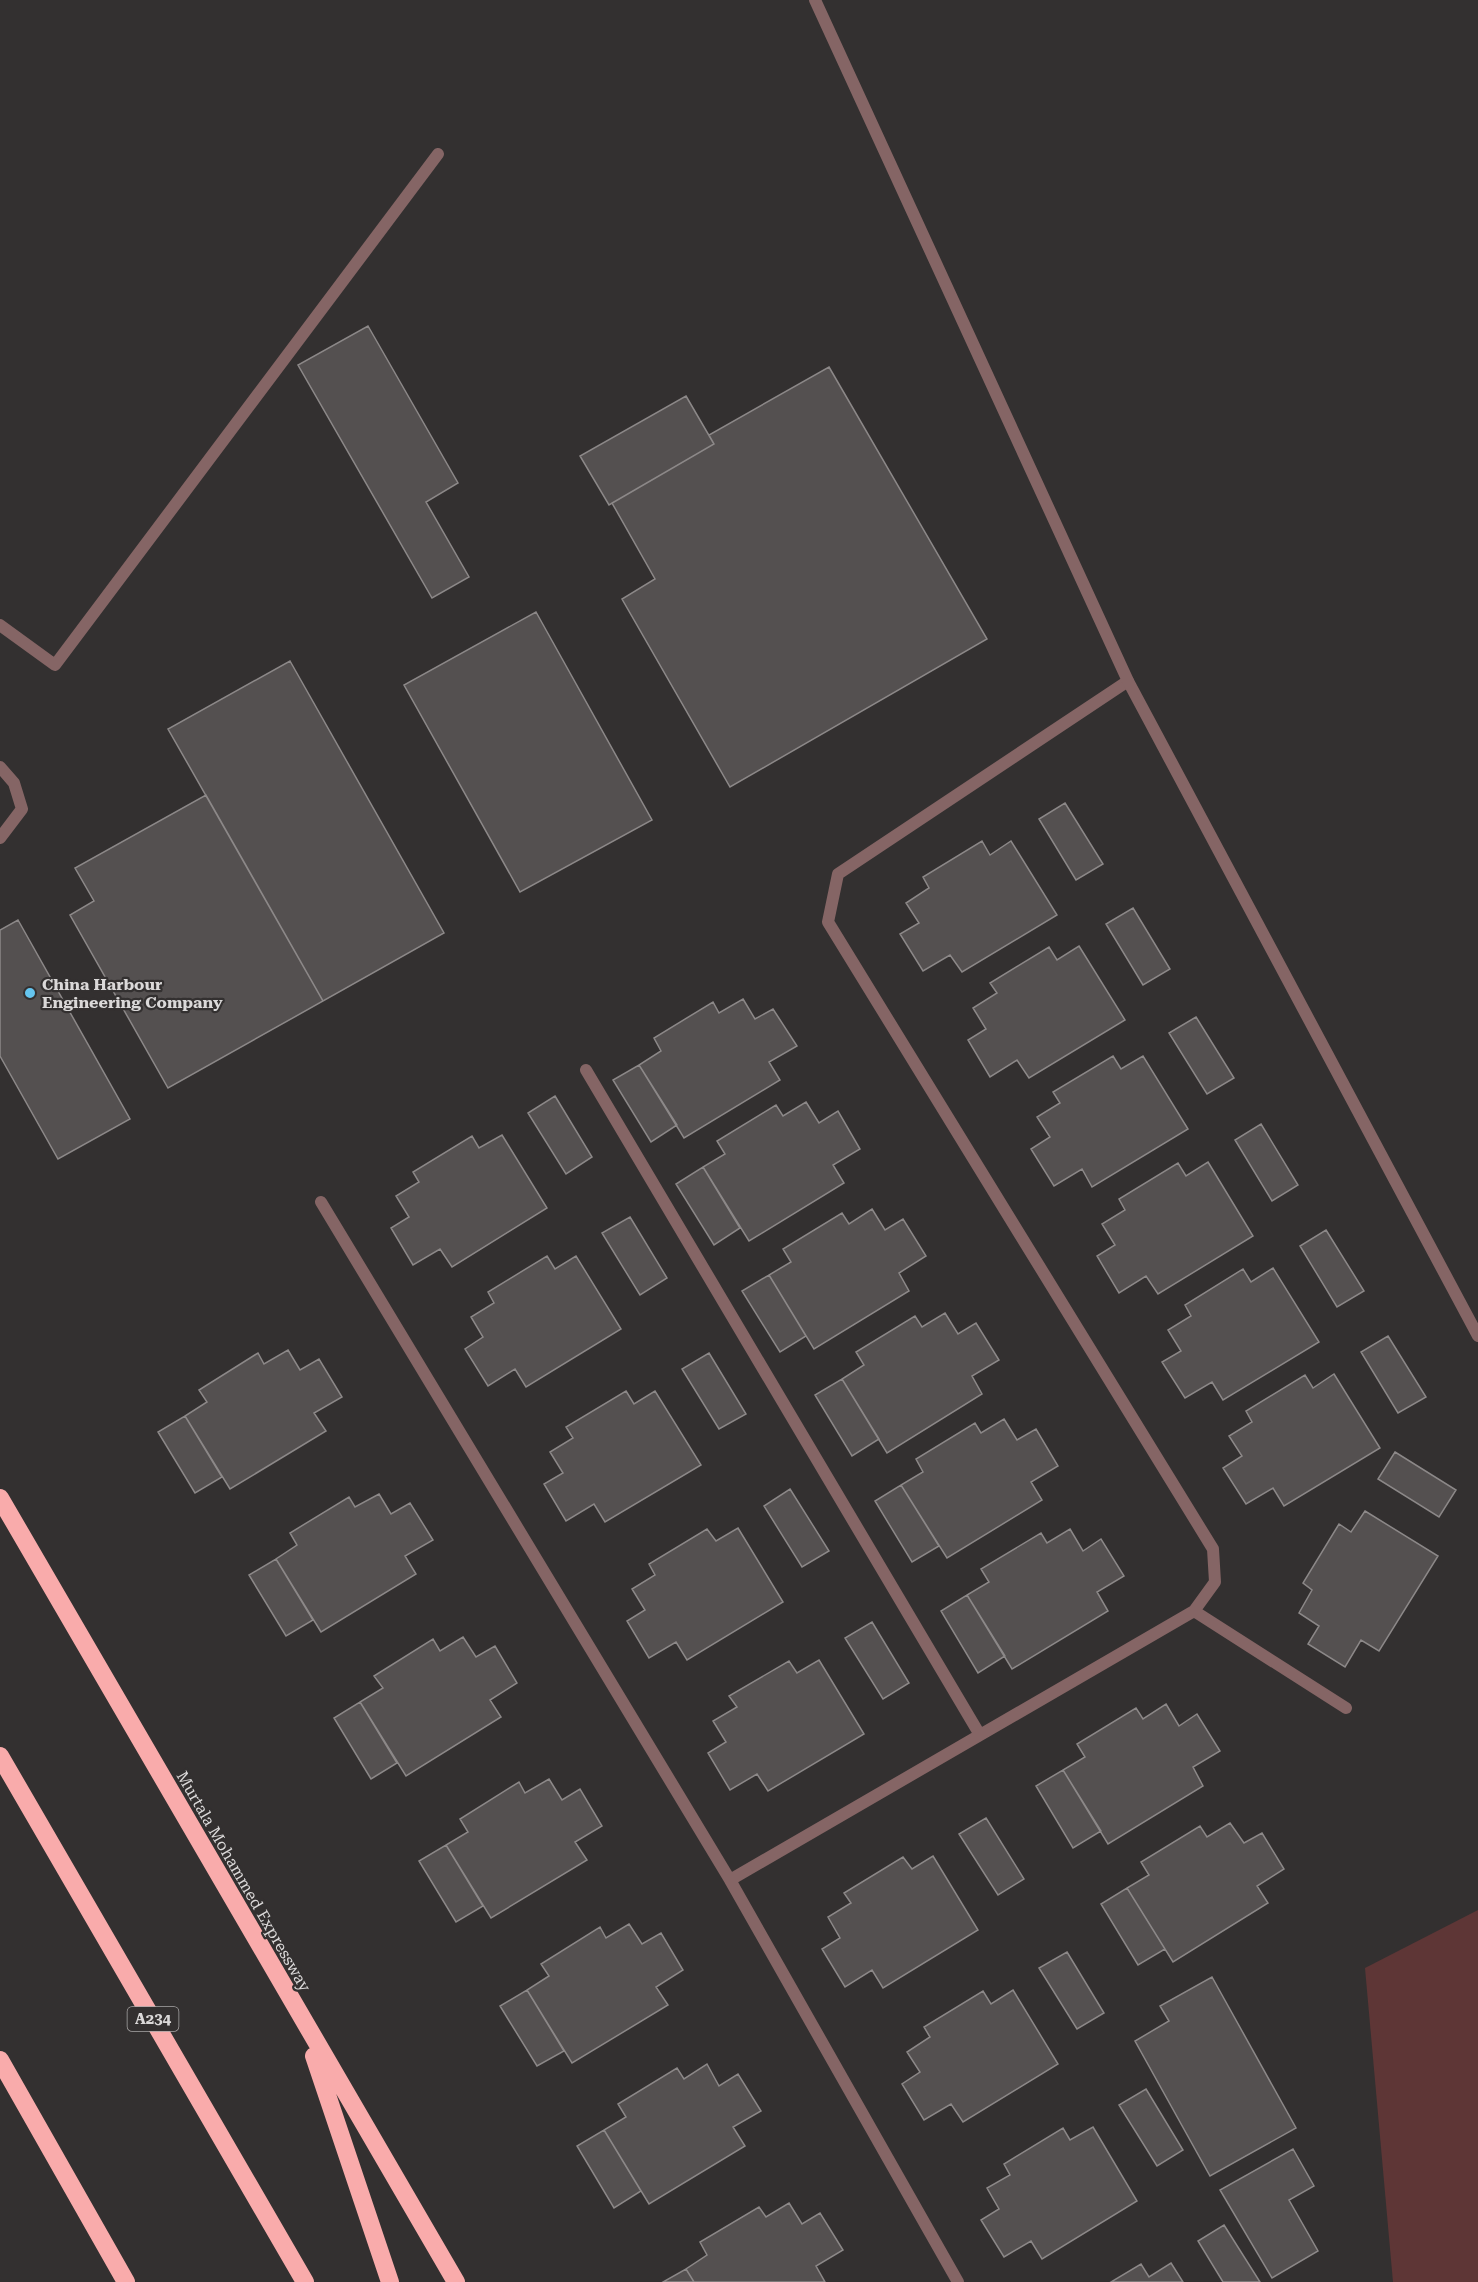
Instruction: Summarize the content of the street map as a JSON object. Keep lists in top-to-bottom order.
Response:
{
  "streets": {
    "highway": ["Murtala Mohammed Expressway", "A234"]
  },
  "places": ["China Harbour Engineering Company"]
}
